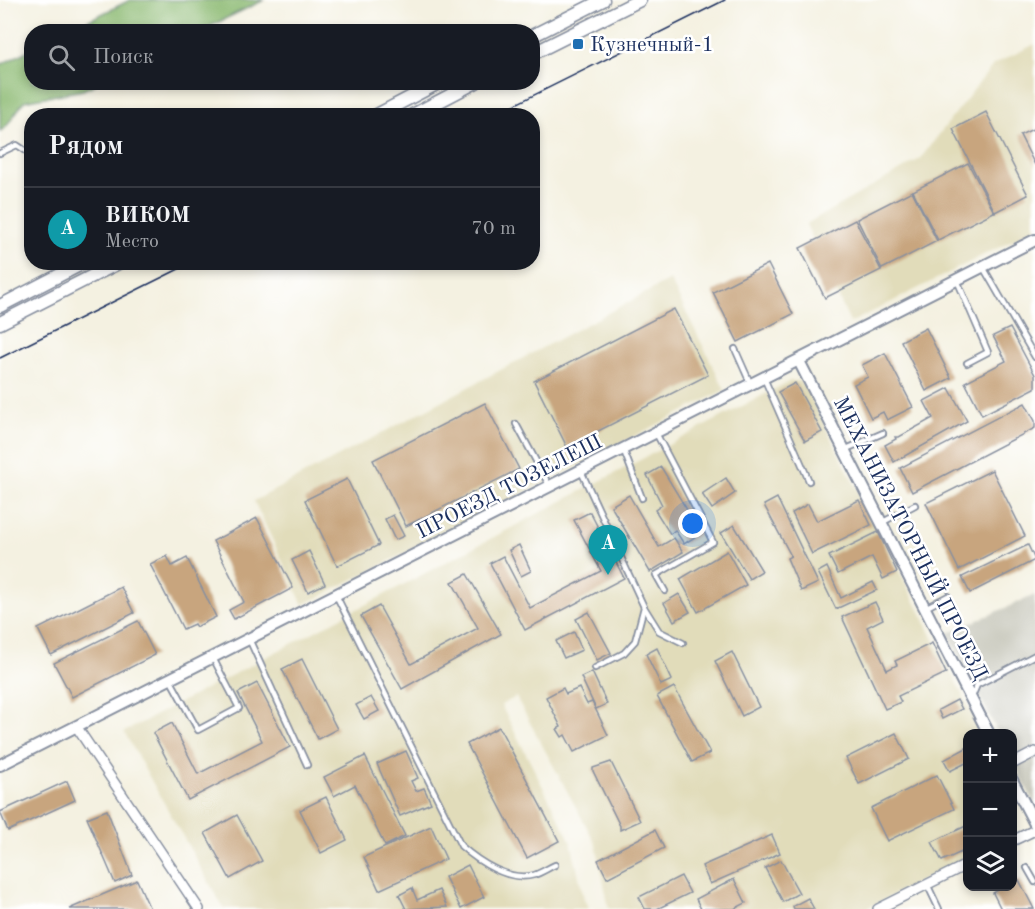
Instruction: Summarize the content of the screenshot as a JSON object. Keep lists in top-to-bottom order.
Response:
{
  "streets": {
    "street": ["ПРОЕЗД ТОЗЕЛЕШ", "МЕХАНИЗАТОРНЫЙ ПРОЕЗД"]
  },
  "crossings": [
    ["ПРОЕЗД ТОЗЕЛЕШ", "МЕХАНИЗАТОРНЫЙ ПРОЕЗД"]
  ],
  "places": {
    "transit": ["Кузнечный-1"]
  },
  "page": {
    "search": "Поиск",
    "heading": "Рядом",
    "list": [
      {
        "mark": "A",
        "name": "ВИКОМ",
        "note": "Место",
        "value": "70 m"
      }
    ],
    "pins": "A",
    "map_buttons": ["+", "−"]
  }
}
